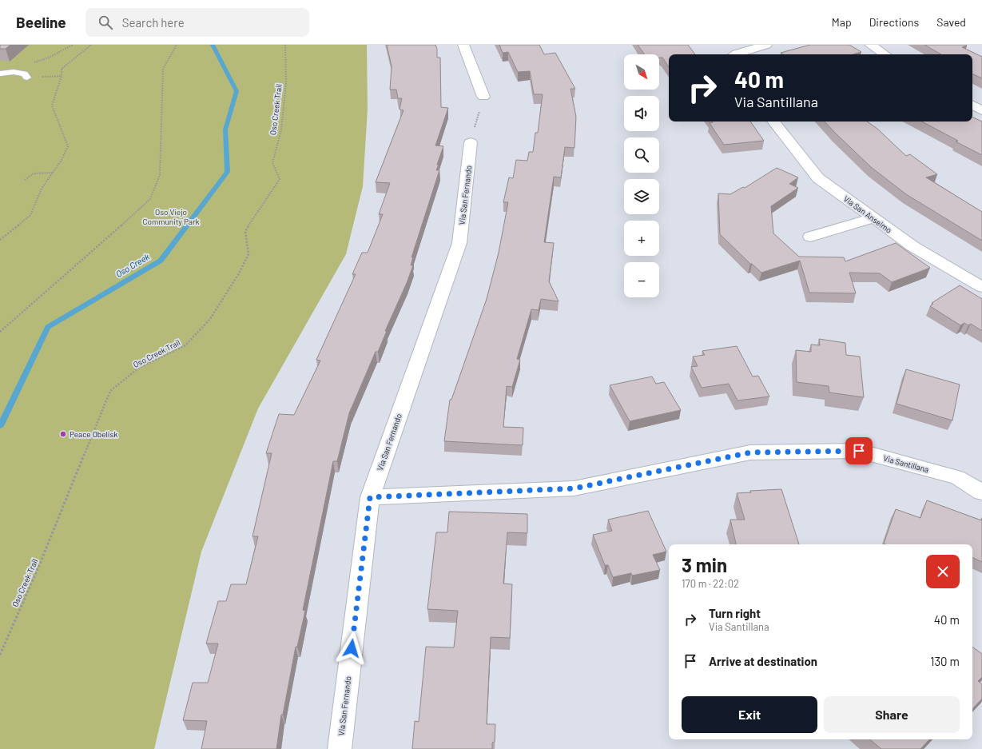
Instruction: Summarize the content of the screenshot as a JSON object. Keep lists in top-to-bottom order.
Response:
{
  "streets": {
    "street": ["Via San Fernando", "Via San Anselmo", "Via Santillana"],
    "path": ["Oso Creek Trail"]
  },
  "crossings": [
    ["Via San Fernando", "Via Santillana"]
  ],
  "water": ["Oso Creek"],
  "parks": ["Oso Viejo Community Park"],
  "places": ["Peace Obelisk"],
  "north": "bottom right",
  "page": {
    "header": "Beeline",
    "search": "Search here",
    "nav": ["Map", "Directions", "Saved"],
    "map_buttons": ["+", "−"],
    "turn": ["40 m", "Via Santillana"],
    "heading": ["3 min", "170 m · 22:02"],
    "list": [
      {
        "name": "Turn right",
        "note": "Via Santillana",
        "value": "40 m"
      },
      {
        "name": "Arrive at destination",
        "value": "130 m"
      }
    ],
    "buttons": ["Exit", "Share"]
  }
}
